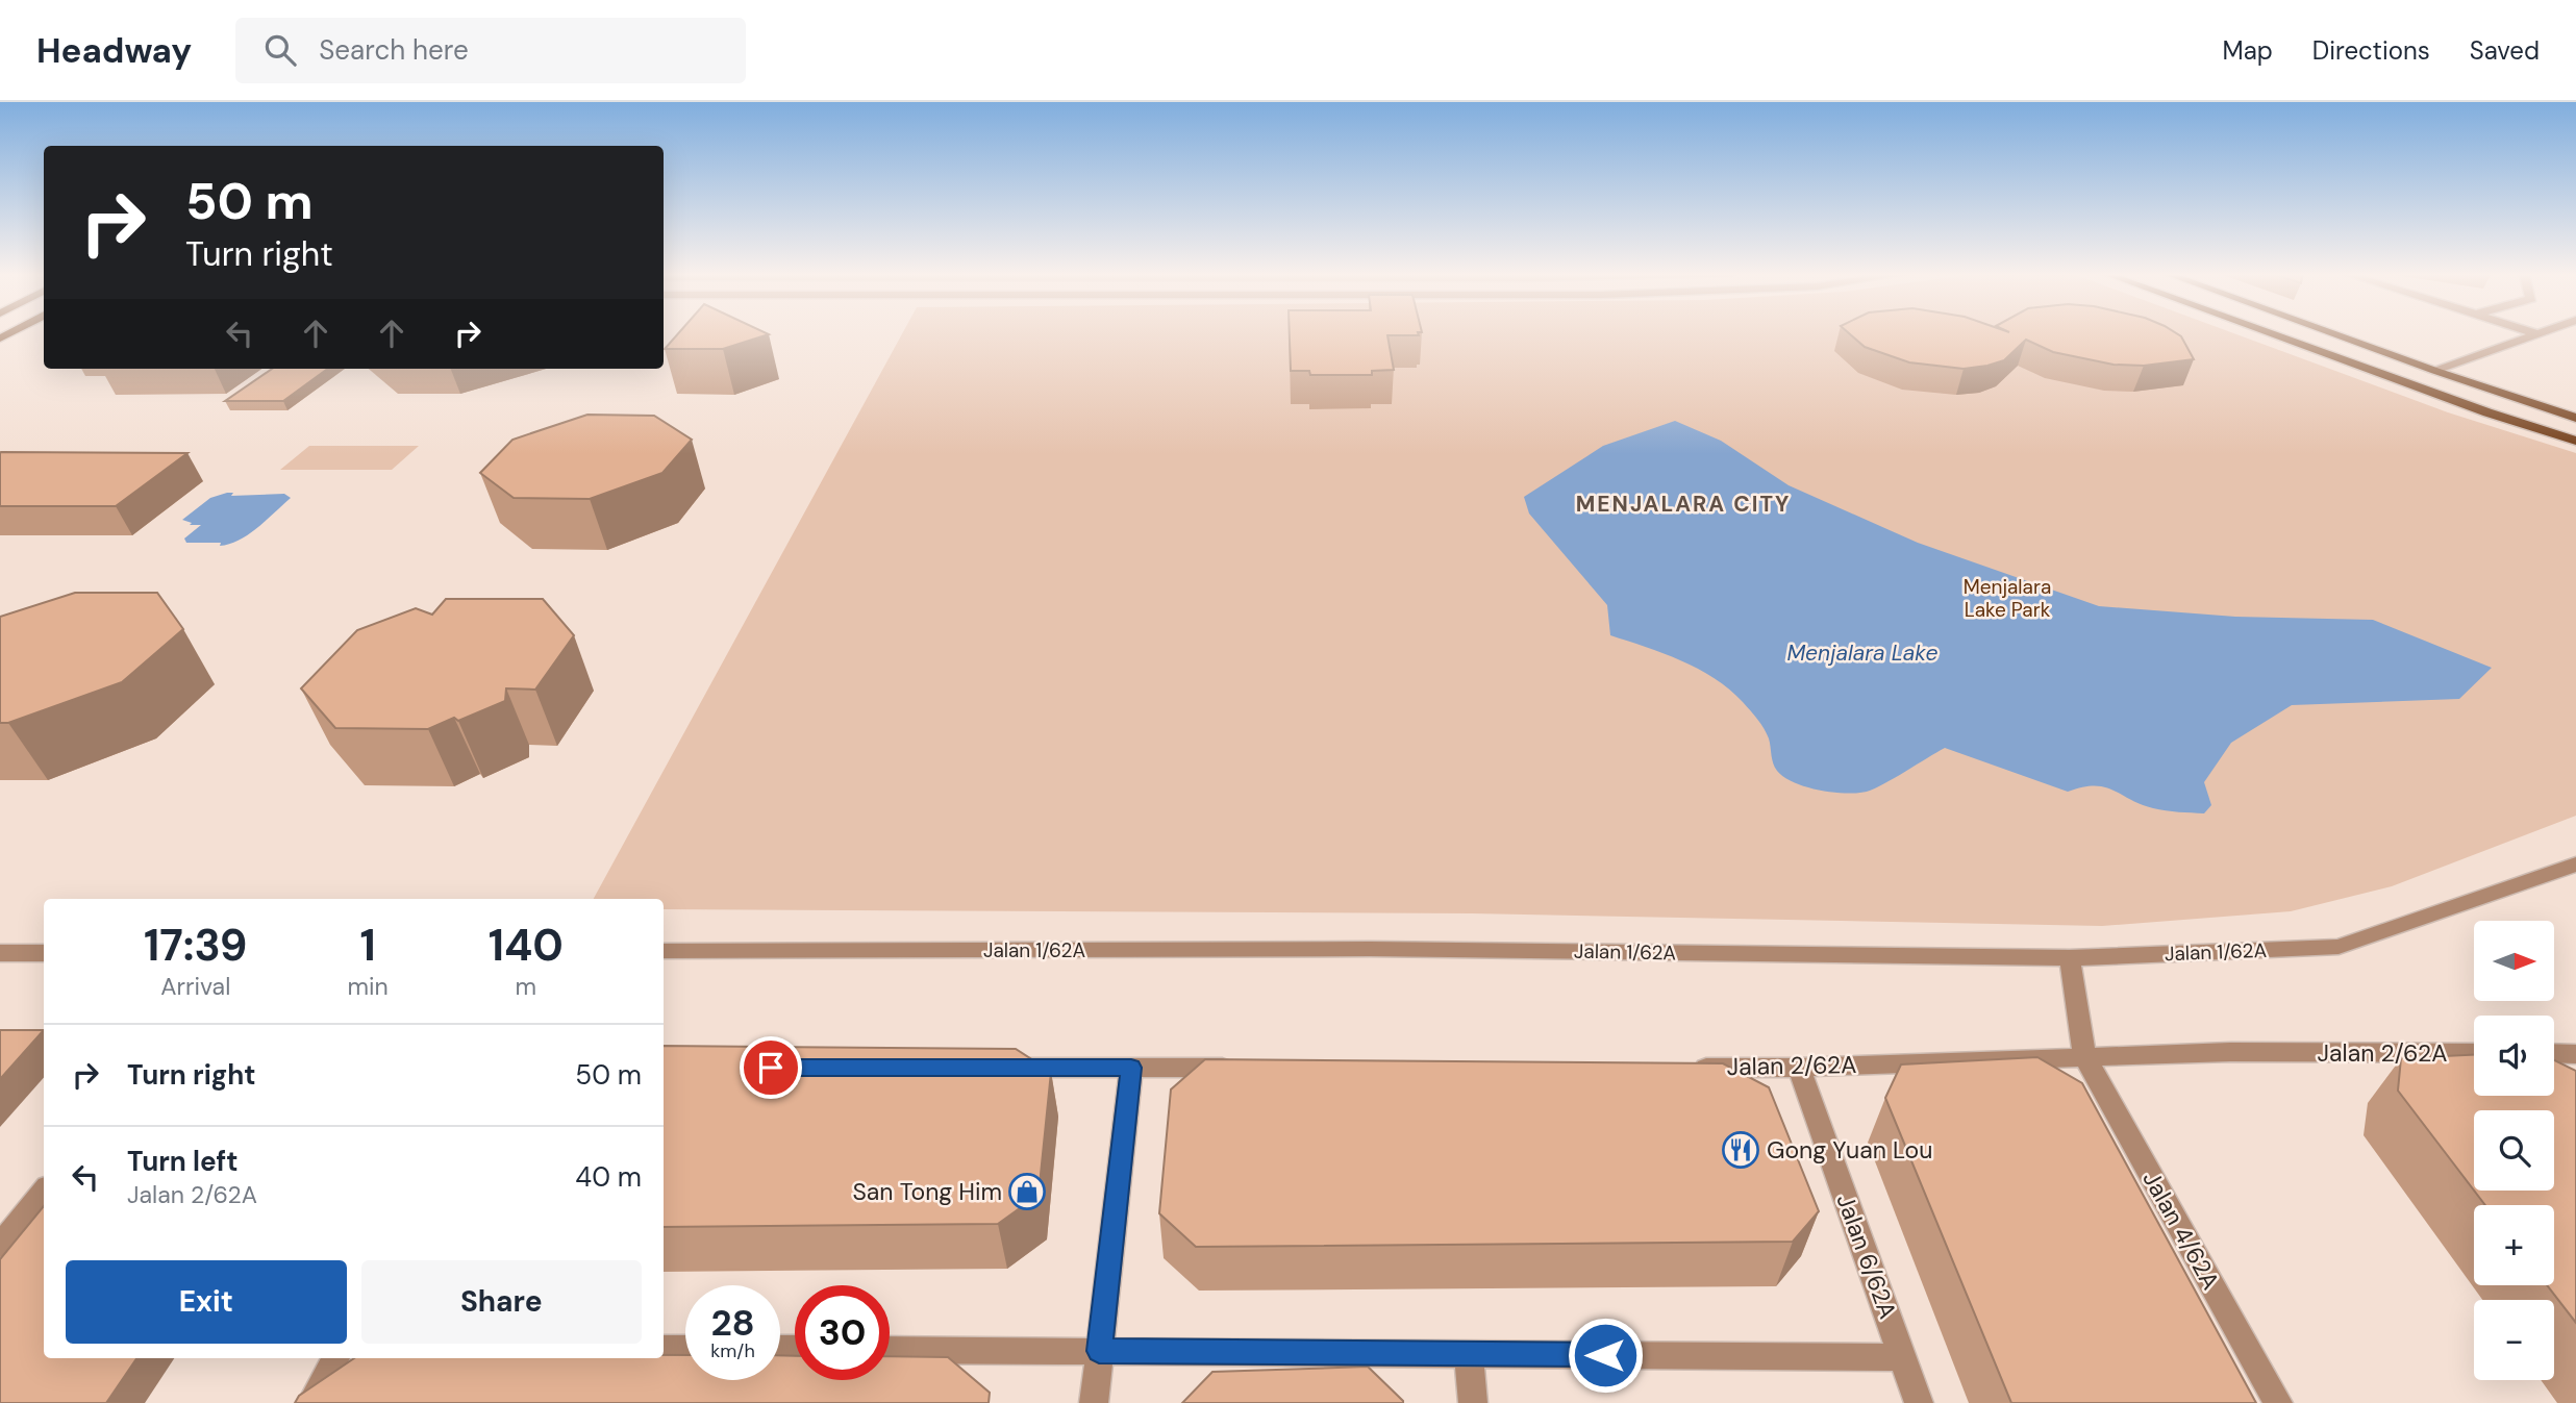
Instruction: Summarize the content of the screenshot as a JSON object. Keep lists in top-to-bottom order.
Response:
{
  "streets": {
    "street": [
      "Jalan 1/62A",
      "Jalan 2/62A",
      "Jalan 4/62A",
      "Jalan 6/62A"
    ]
  },
  "crossings": [
    ["Jalan 2/62A", "Jalan 4/62A"],
    ["Jalan 2/62A", "Jalan 6/62A"]
  ],
  "districts": ["MENJALARA CITY"],
  "water": ["Menjalara Lake"],
  "parks": ["Menjalara Lake Park"],
  "places": {
    "restaurant": ["Gong Yuan Lou"],
    "shop": ["San Tong Him"]
  },
  "north": "right",
  "page": {
    "header": "Headway",
    "search": "Search here",
    "nav": ["Map", "Directions", "Saved"],
    "turn": ["50 m", "Turn right"],
    "eta": [
      "17:39",
      "Arrival",
      "1",
      "min",
      "140",
      "m"
    ],
    "map_buttons": ["+", "−"],
    "list": [
      {
        "name": "Turn right",
        "value": "50 m"
      },
      {
        "name": "Turn left",
        "note": "Jalan 2/62A",
        "value": "40 m"
      }
    ],
    "buttons": ["Exit", "Share"],
    "speed": "28 km/h",
    "limit": "30"
  }
}
